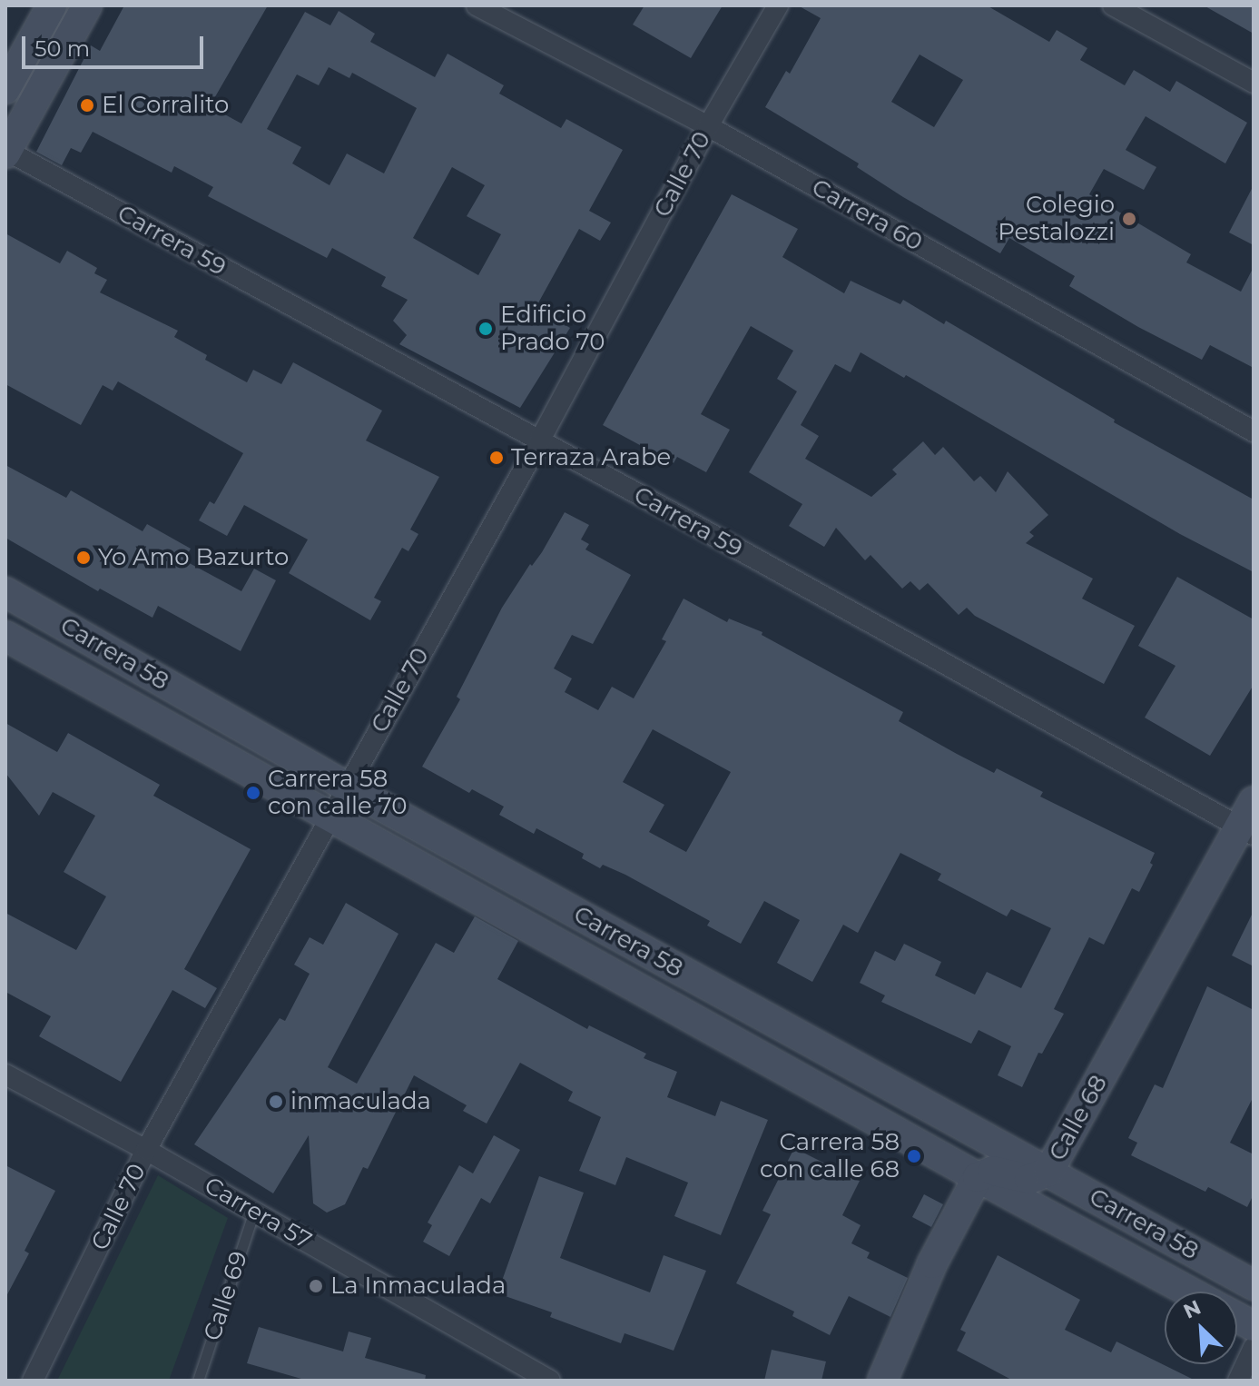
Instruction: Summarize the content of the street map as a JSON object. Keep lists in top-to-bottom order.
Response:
{
  "streets": {
    "street": [
      "Calle 70",
      "Carrera 60",
      "Carrera 59",
      "Carrera 58",
      "Calle 68",
      "Carrera 57"
    ],
    "lane": ["Calle 69"]
  },
  "crossings": [
    ["Calle 70", "Carrera 60"],
    ["Calle 70", "Carrera 59"],
    ["Calle 70", "Carrera 58"],
    ["Calle 70", "Carrera 57"],
    ["Carrera 59", "Calle 68"],
    ["Carrera 58", "Calle 68"],
    ["Carrera 57", "Calle 69"]
  ],
  "places": [
    "El Corralito",
    "Colegio Pestalozzi",
    "Edificio Prado 70",
    "Terraza Arabe",
    "Yo Amo Bazurto",
    "Carrera 58 con calle 70",
    "inmaculada",
    "Carrera 58 con calle 68",
    "La Inmaculada"
  ],
  "scale_bar": "50 m",
  "north": "top left"
}
